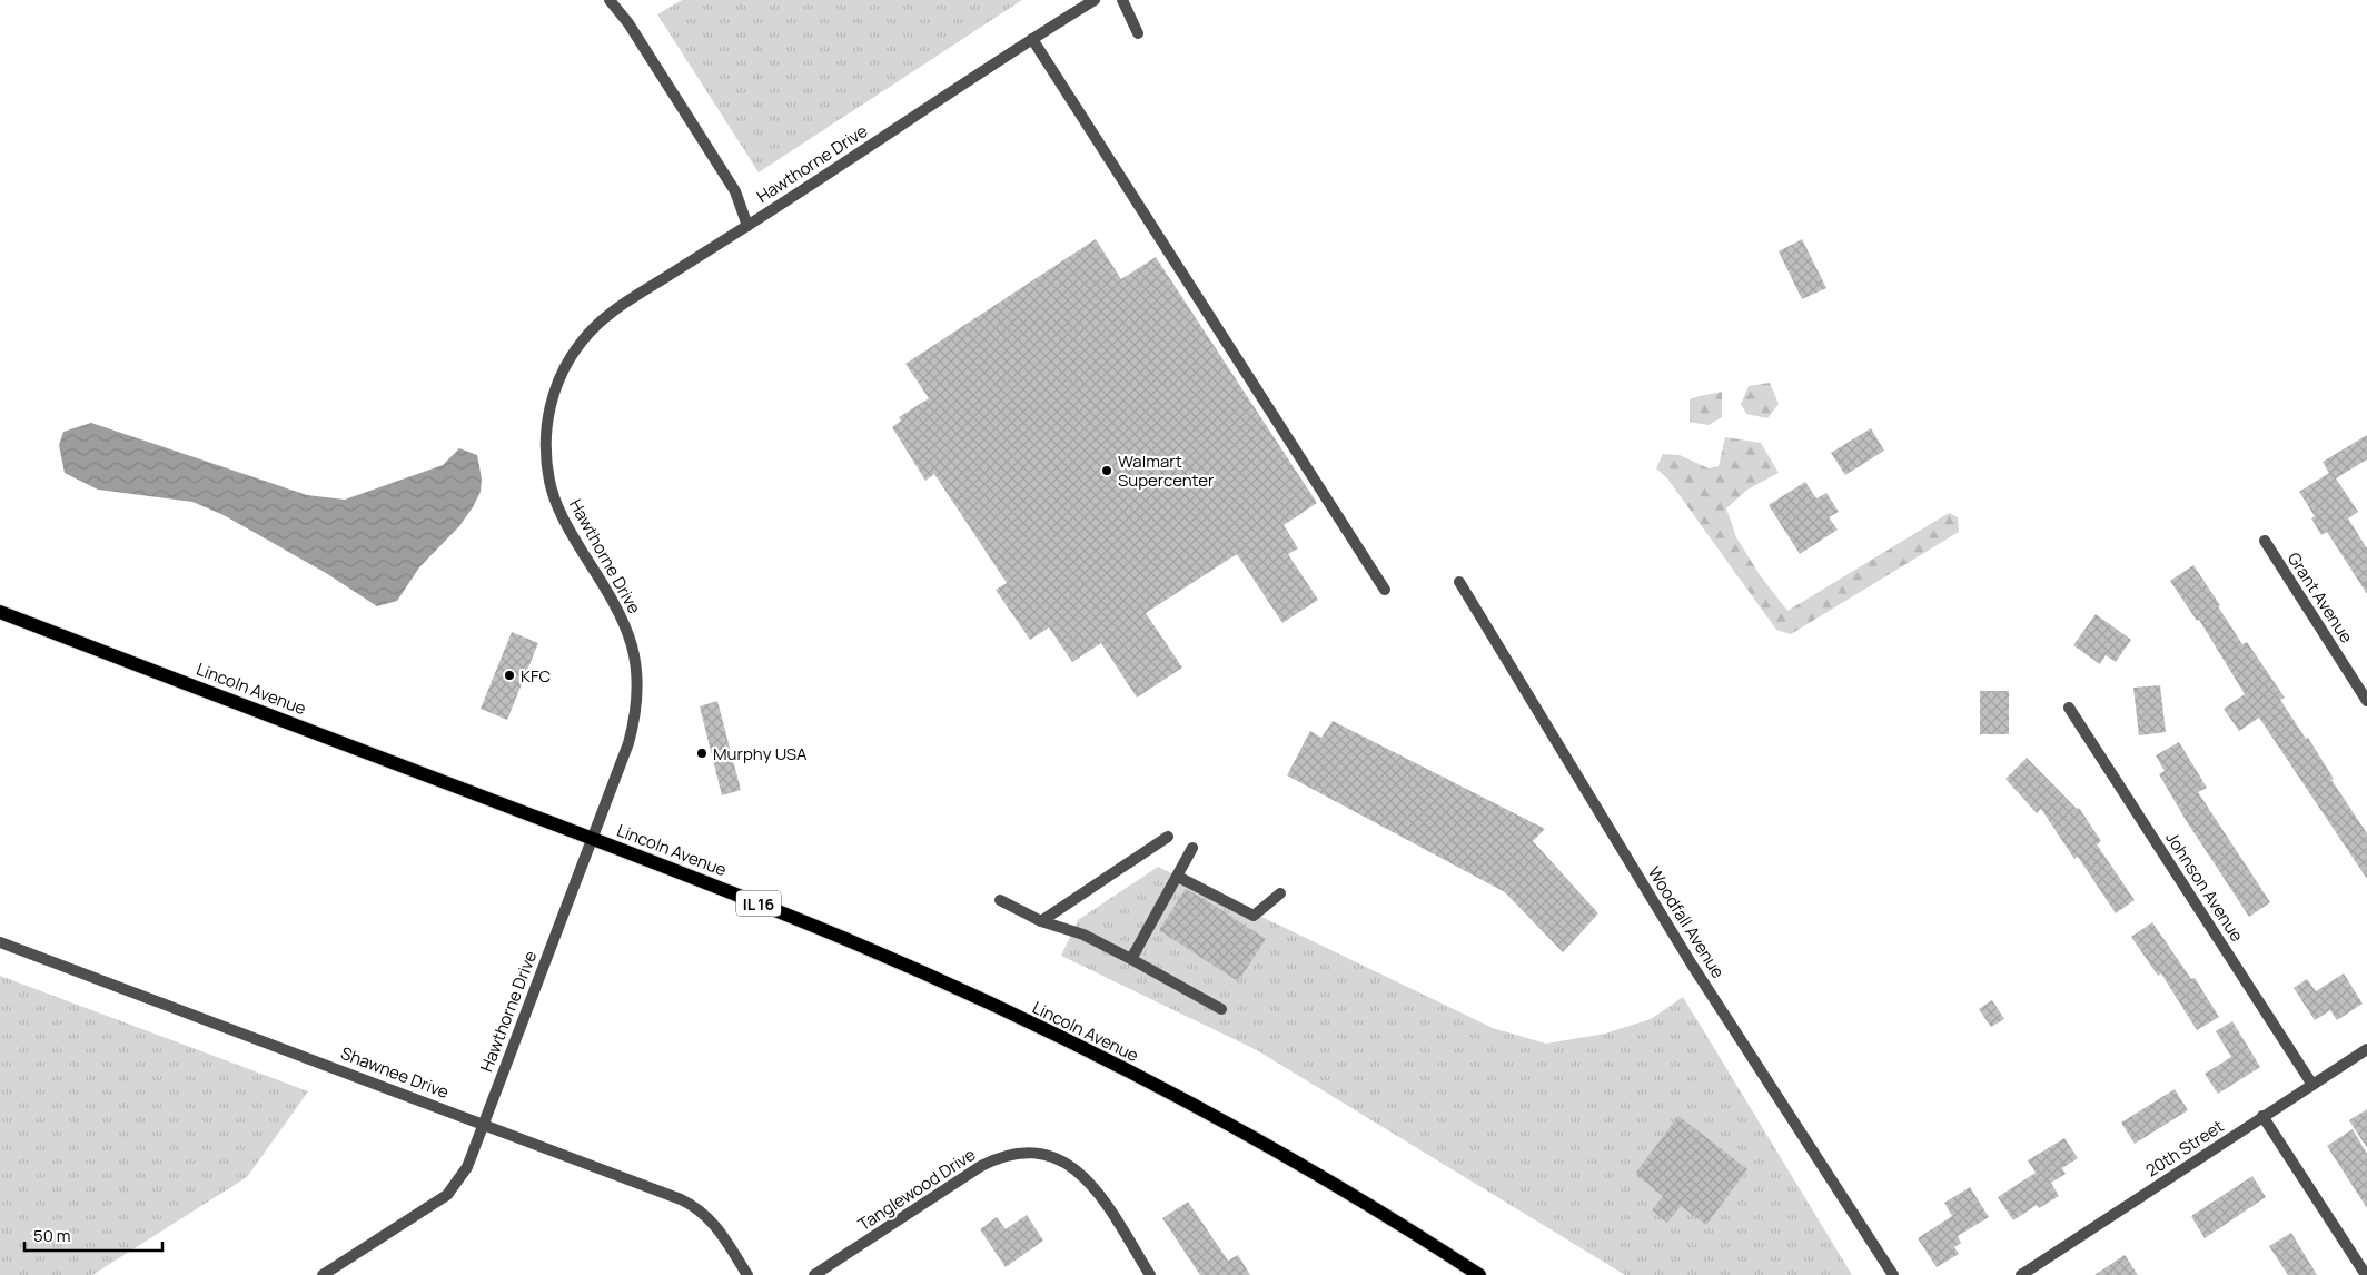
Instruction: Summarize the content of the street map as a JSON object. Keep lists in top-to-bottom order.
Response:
{
  "streets": {
    "main road": ["Lincoln Avenue", "IL 16"],
    "street": [
      "Hawthorne Drive",
      "Grant Avenue",
      "Johnson Avenue",
      "Woodfall Avenue",
      "Shawnee Drive",
      "20th Street",
      "Tanglewood Drive"
    ]
  },
  "crossings": [
    ["Hawthorne Drive", "Lincoln Avenue"],
    ["Hawthorne Drive", "Shawnee Drive"],
    ["Johnson Avenue", "20th Street"]
  ],
  "places": ["Walmart Supercenter", "KFC", "Murphy USA"],
  "scale_bar": "50 m"
}
